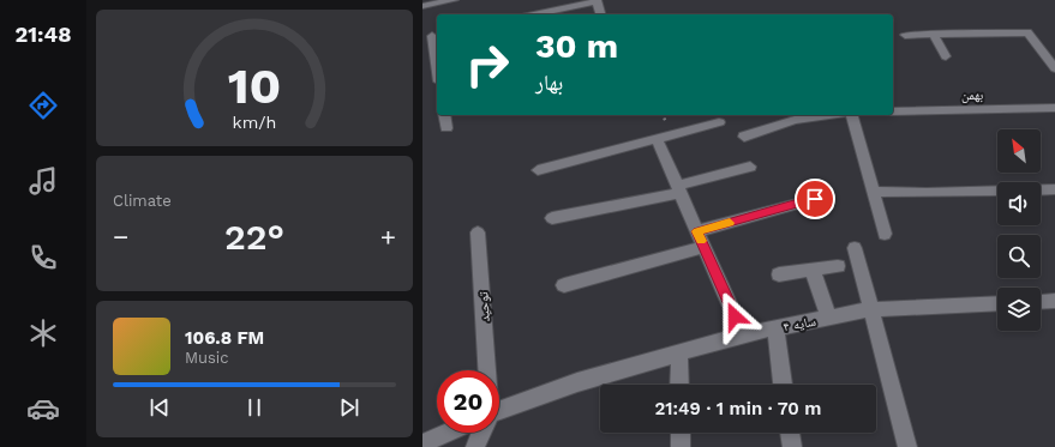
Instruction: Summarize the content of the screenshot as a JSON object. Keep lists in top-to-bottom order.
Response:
{
  "streets": {
    "street": ["بهمن", "توحید", "سایه ۴"]
  },
  "north": "top left",
  "page": {
    "tabs": "21:48",
    "turn": ["30 m", "بهار"],
    "tile": "Climate",
    "heat": ["−", "22°", "+"],
    "song": ["106.8 FM", "Music"],
    "limit": "20",
    "trip": "21:49 · 1 min · 70 m",
    "gauge": ["10", "km/h"]
  }
}
